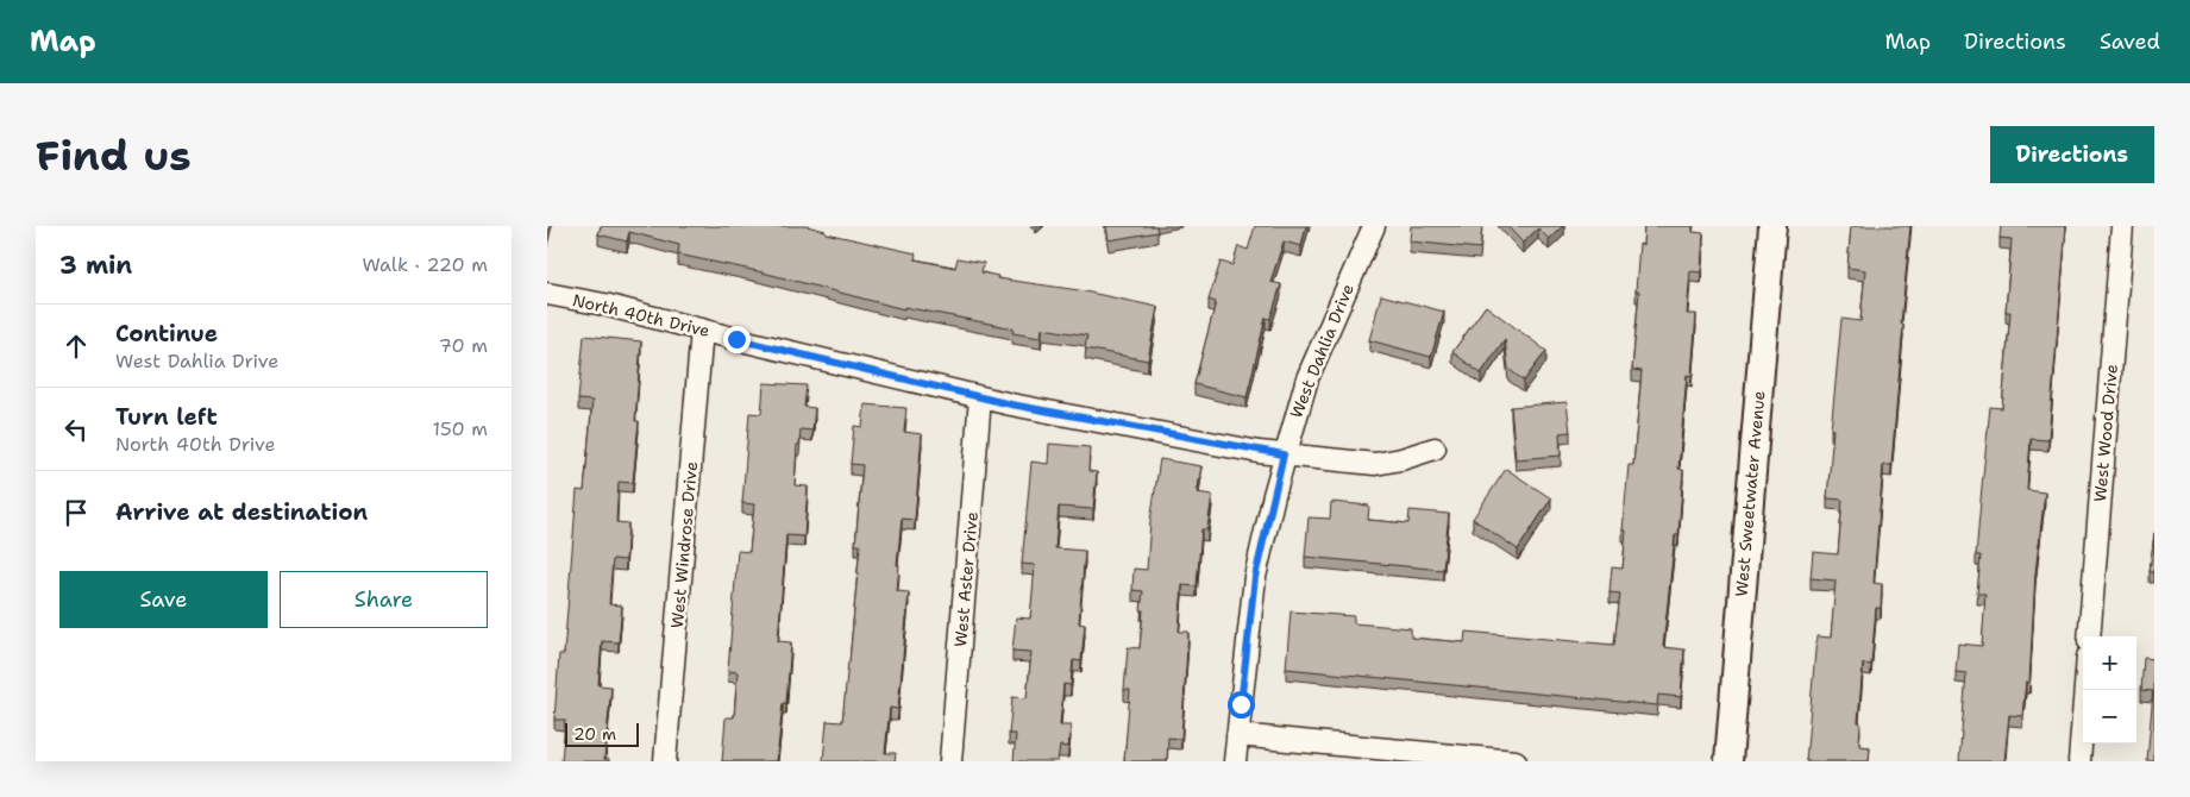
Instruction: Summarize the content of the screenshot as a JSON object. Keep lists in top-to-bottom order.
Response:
{
  "streets": {
    "street": [
      "North 40th Drive",
      "West Dahlia Drive",
      "West Wood Drive",
      "West Sweetwater Avenue",
      "West Windrose Drive",
      "West Aster Drive"
    ]
  },
  "crossings": [
    ["North 40th Drive", "West Dahlia Drive"],
    ["North 40th Drive", "West Windrose Drive"],
    ["North 40th Drive", "West Aster Drive"]
  ],
  "scale_bar": "20 m",
  "page": {
    "header": "Map",
    "nav": ["Map", "Directions", "Saved"],
    "buttons": [
      "Directions",
      ["Save", "Share"]
    ],
    "title": "Find us",
    "heading": ["3 min", "Walk · 220 m"],
    "list": [
      ["Continue", "West Dahlia Drive", "70 m"],
      ["Turn left", "North 40th Drive", "150 m"],
      "Arrive at destination"
    ],
    "map_buttons": ["+", "−"],
    "scale": "20 m"
  }
}
